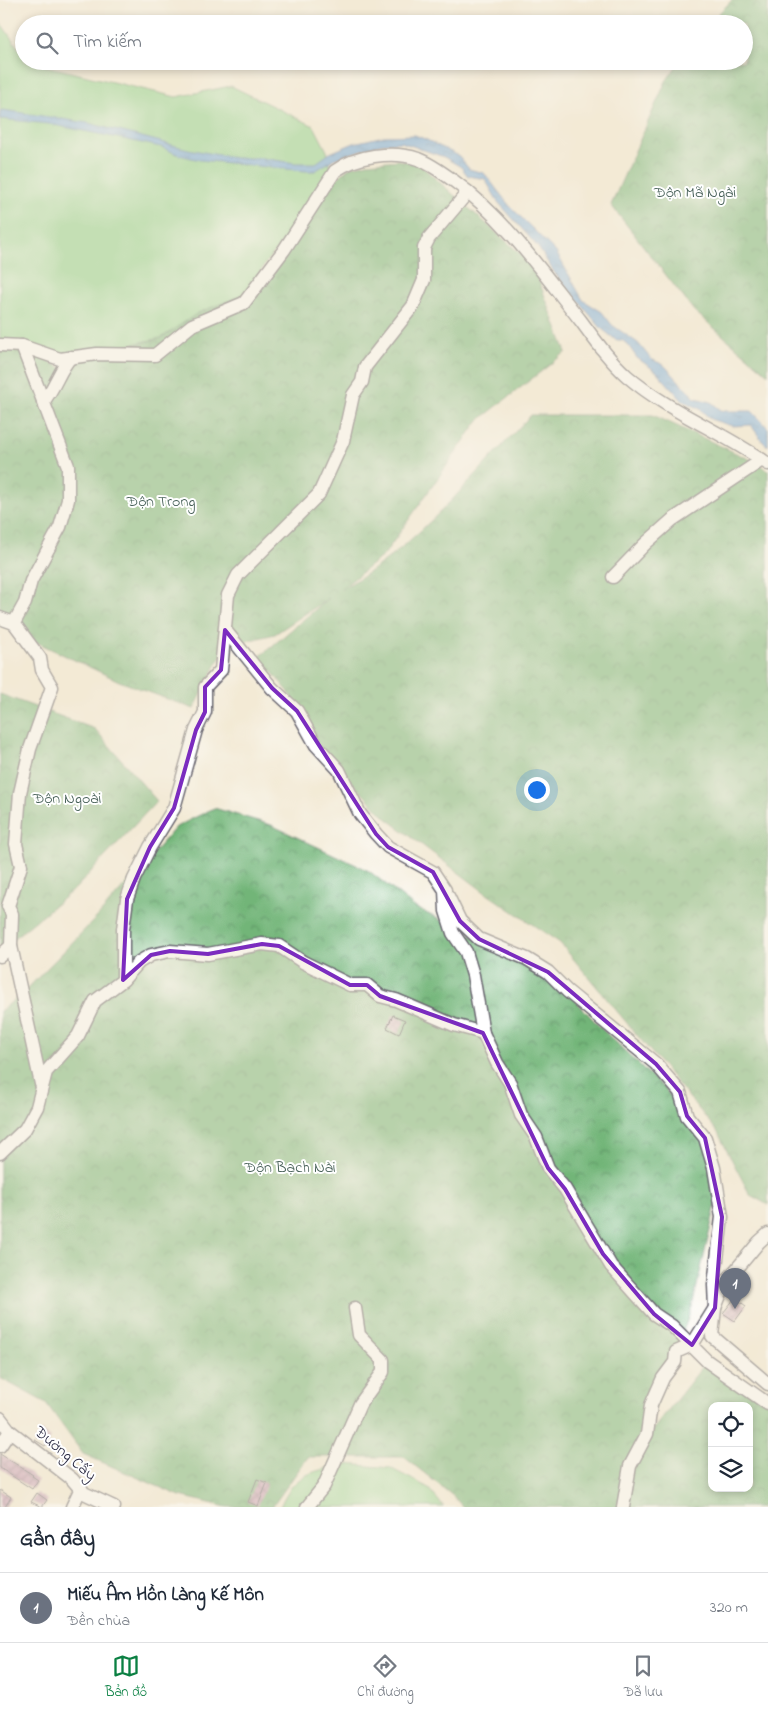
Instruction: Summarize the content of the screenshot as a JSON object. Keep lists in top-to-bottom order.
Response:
{
  "streets": {
    "street": ["Đường Cấy"]
  },
  "parks": [
    "Độn Mã Ngài",
    "Độn Trong",
    "Độn Ngoài",
    "Độn Bạch Nài"
  ],
  "page": {
    "search": "Tìm kiếm",
    "pins": "1",
    "heading": "Gần đây",
    "list": [
      {
        "mark": "1",
        "name": "Miếu Âm Hồn Làng Kế Môn",
        "note": "Đền chùa",
        "value": "320 m"
      }
    ],
    "nav": ["Bản đồ", "Chỉ đường", "Đã lưu"]
  }
}
